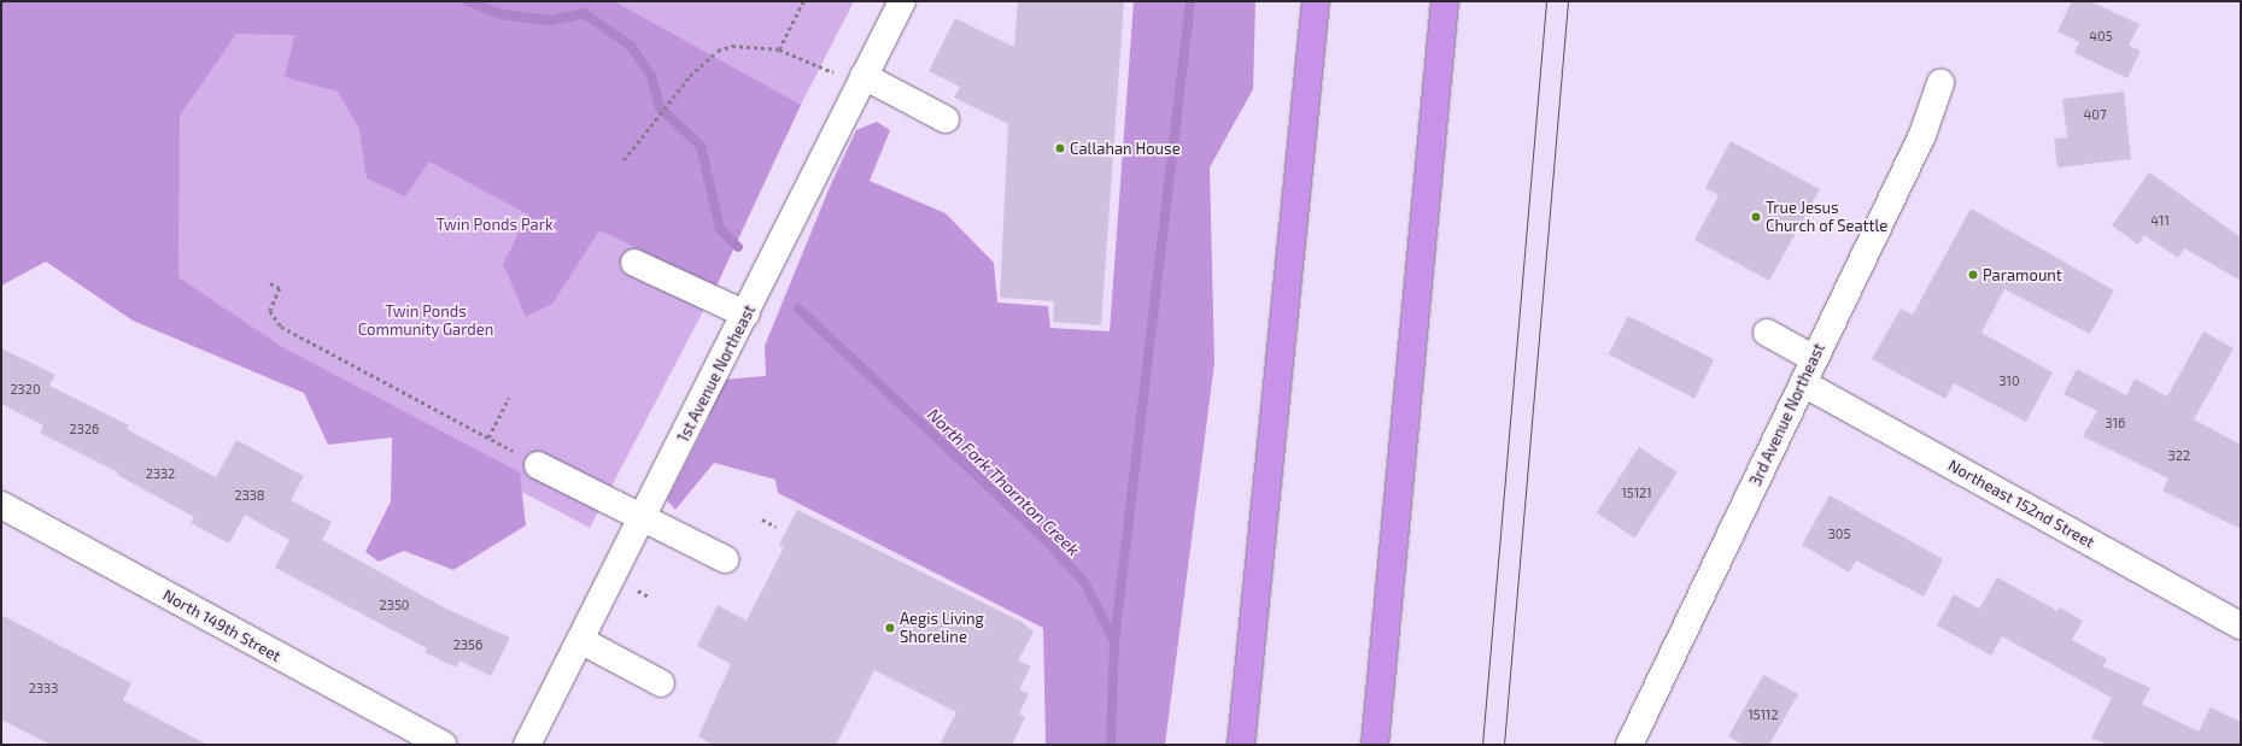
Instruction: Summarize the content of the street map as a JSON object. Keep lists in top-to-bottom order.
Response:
{
  "streets": {
    "street": [
      "1st Avenue Northeast",
      "3rd Avenue Northeast",
      "Northeast 152nd Street",
      "North 149th Street"
    ]
  },
  "crossings": [
    ["3rd Avenue Northeast", "Northeast 152nd Street"]
  ],
  "water": ["North Fork Thornton Creek"],
  "parks": ["Twin Ponds Park", "Twin Ponds Community Garden"],
  "places": [
    "Callahan House",
    "True Jesus Church of Seattle",
    "Paramount",
    "Aegis Living Shoreline"
  ],
  "house_numbers": [
    "405",
    "407",
    "411",
    "310",
    "2320",
    "316",
    "2326",
    "322",
    "2332",
    "15121",
    "2338",
    "305",
    "2350",
    "2356",
    "2333",
    "15112"
  ]
}
